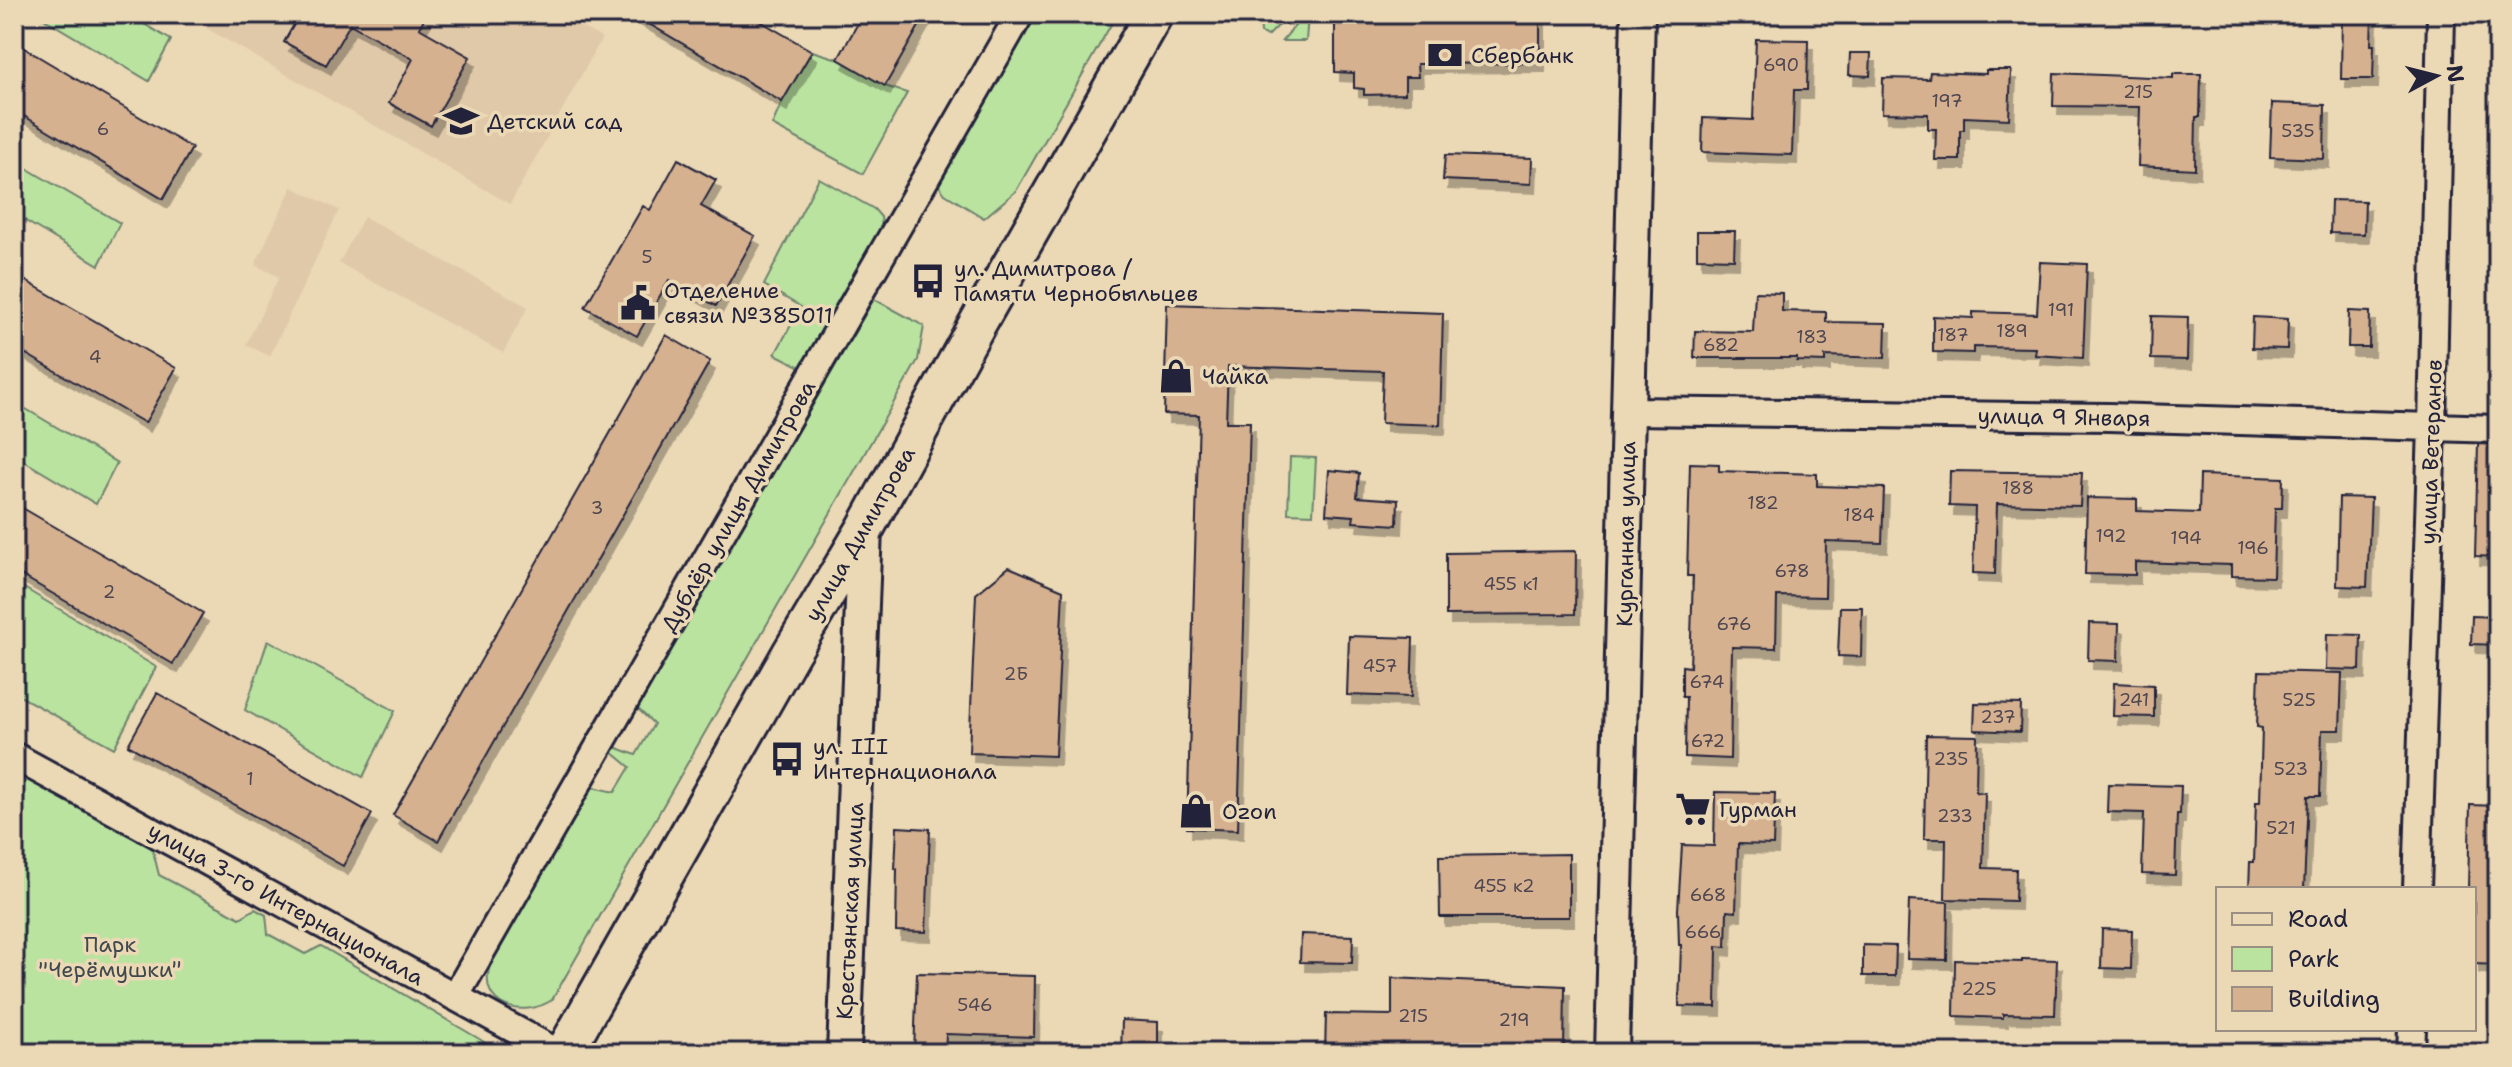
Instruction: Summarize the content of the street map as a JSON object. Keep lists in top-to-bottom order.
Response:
{
  "streets": {
    "main road": ["улица Димитрова"],
    "street": [
      "улица 9 Января",
      "улица Ветеранов",
      "Дублёр улицы Димитрова",
      "Курганная улица",
      "улица 3-го Интернационала",
      "Крестьянская улица"
    ]
  },
  "crossings": [
    ["улица 9 Января", "улица Ветеранов"],
    ["улица 9 Января", "Курганная улица"],
    ["Дублёр улицы Димитрова", "улица 3-го Интернационала"],
    ["улица Димитрова", "улица 3-го Интернационала"],
    ["улица Димитрова", "Крестьянская улица"]
  ],
  "parks": ["Парк \"Черёмушки\""],
  "places": {
    "bank": ["Сбербанк"],
    "school or university": ["Детский сад"],
    "bus stop": ["ул. Димитрова / Памяти Чернобыльцев", "ул. III Интернационала"],
    "public building": ["Отделение связи №385011"],
    "shop": ["Чайка", "Ozon"],
    "supermarket": ["Гурман"]
  },
  "house_numbers": [
    "690",
    "215",
    "197",
    "6",
    "535",
    "5",
    "191",
    "189",
    "187",
    "183",
    "682",
    "4",
    "188",
    "182",
    "3",
    "184",
    "192",
    "194",
    "196",
    "678",
    "455 к1",
    "2",
    "676",
    "457",
    "2Б",
    "674",
    "241",
    "525",
    "237",
    "672",
    "235",
    "523",
    "1",
    "233",
    "521",
    "455 к2",
    "668",
    "666",
    "225",
    "546",
    "215",
    "219"
  ],
  "legend": ["Road", "Park", "Building"],
  "north": "right"
}
